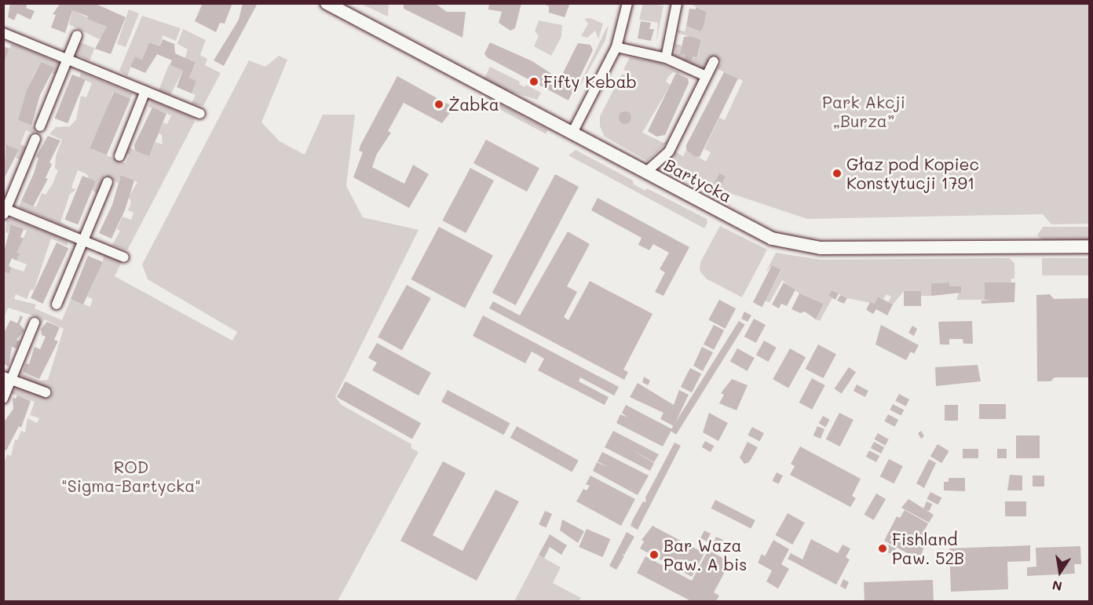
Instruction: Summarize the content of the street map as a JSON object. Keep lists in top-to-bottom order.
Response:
{
  "streets": {
    "street": ["Bartycka"]
  },
  "parks": ["Park Akcji „Burza”", "ROD \"Sigma-Bartycka\""],
  "places": [
    "Fifty Kebab",
    "Żabka",
    "Głaz pod Kopiec Konstytucji 1791",
    "Fishland Paw. 52B",
    "Bar Waza Paw. A bis"
  ],
  "north": "bottom"
}
